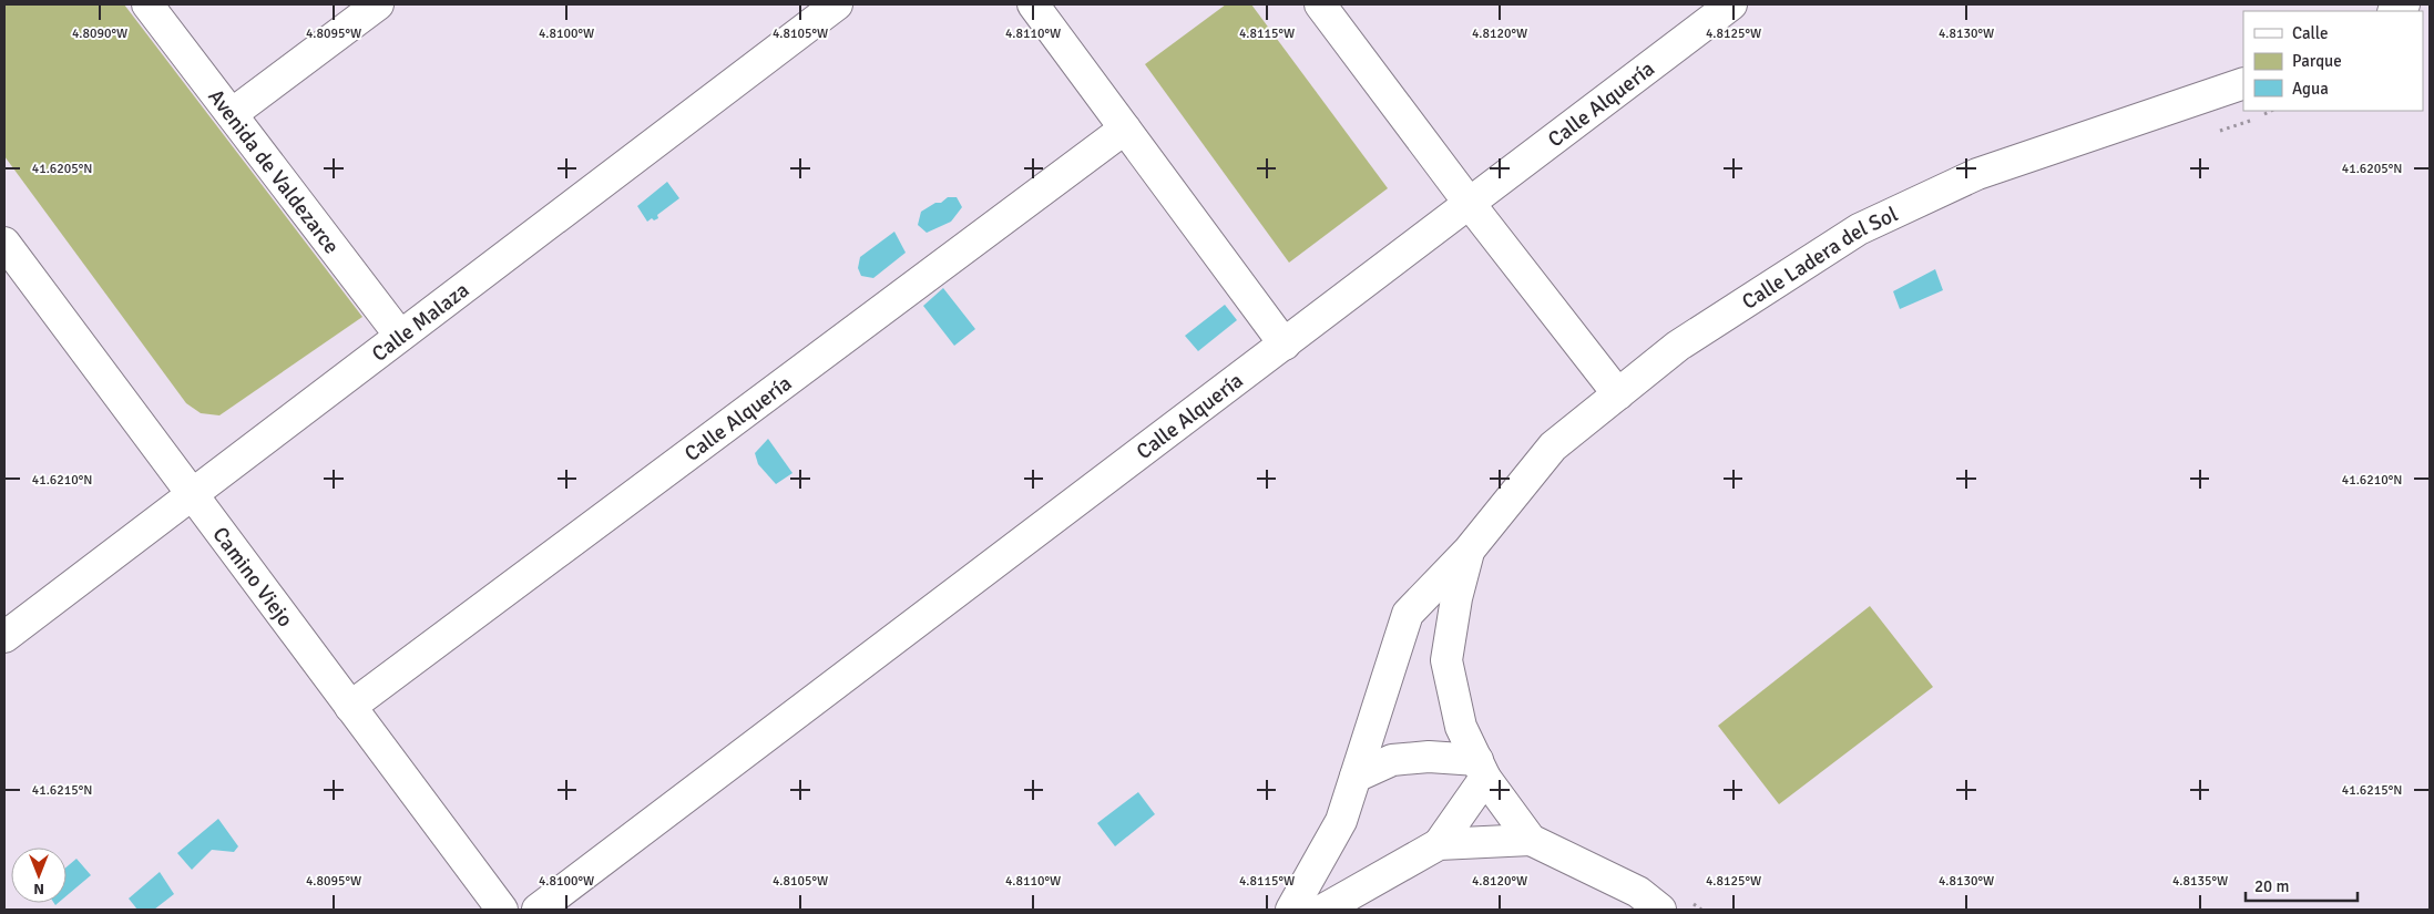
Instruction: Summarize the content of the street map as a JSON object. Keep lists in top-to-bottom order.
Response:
{
  "streets": {
    "street": [
      "Calle Alquería",
      "Avenida de Valdezarce",
      "Calle Ladera del Sol",
      "Calle Malaza",
      "Camino Viejo"
    ]
  },
  "crossings": [
    ["Calle Alquería", "Camino Viejo"],
    ["Avenida de Valdezarce", "Calle Malaza"],
    ["Calle Malaza", "Camino Viejo"]
  ],
  "legend": ["Calle", "Parque", "Agua"],
  "scale_bar": "20 m",
  "north": "bottom",
  "coordinates": [
    "4.8090°W",
    "4.8095°W",
    "4.8100°W",
    "4.8105°W",
    "4.8110°W",
    "4.8115°W",
    "4.8120°W",
    "4.8125°W",
    "4.8130°W",
    "41.6205°N",
    "41.6210°N",
    "41.6215°N",
    "4.8135°W"
  ]
}
